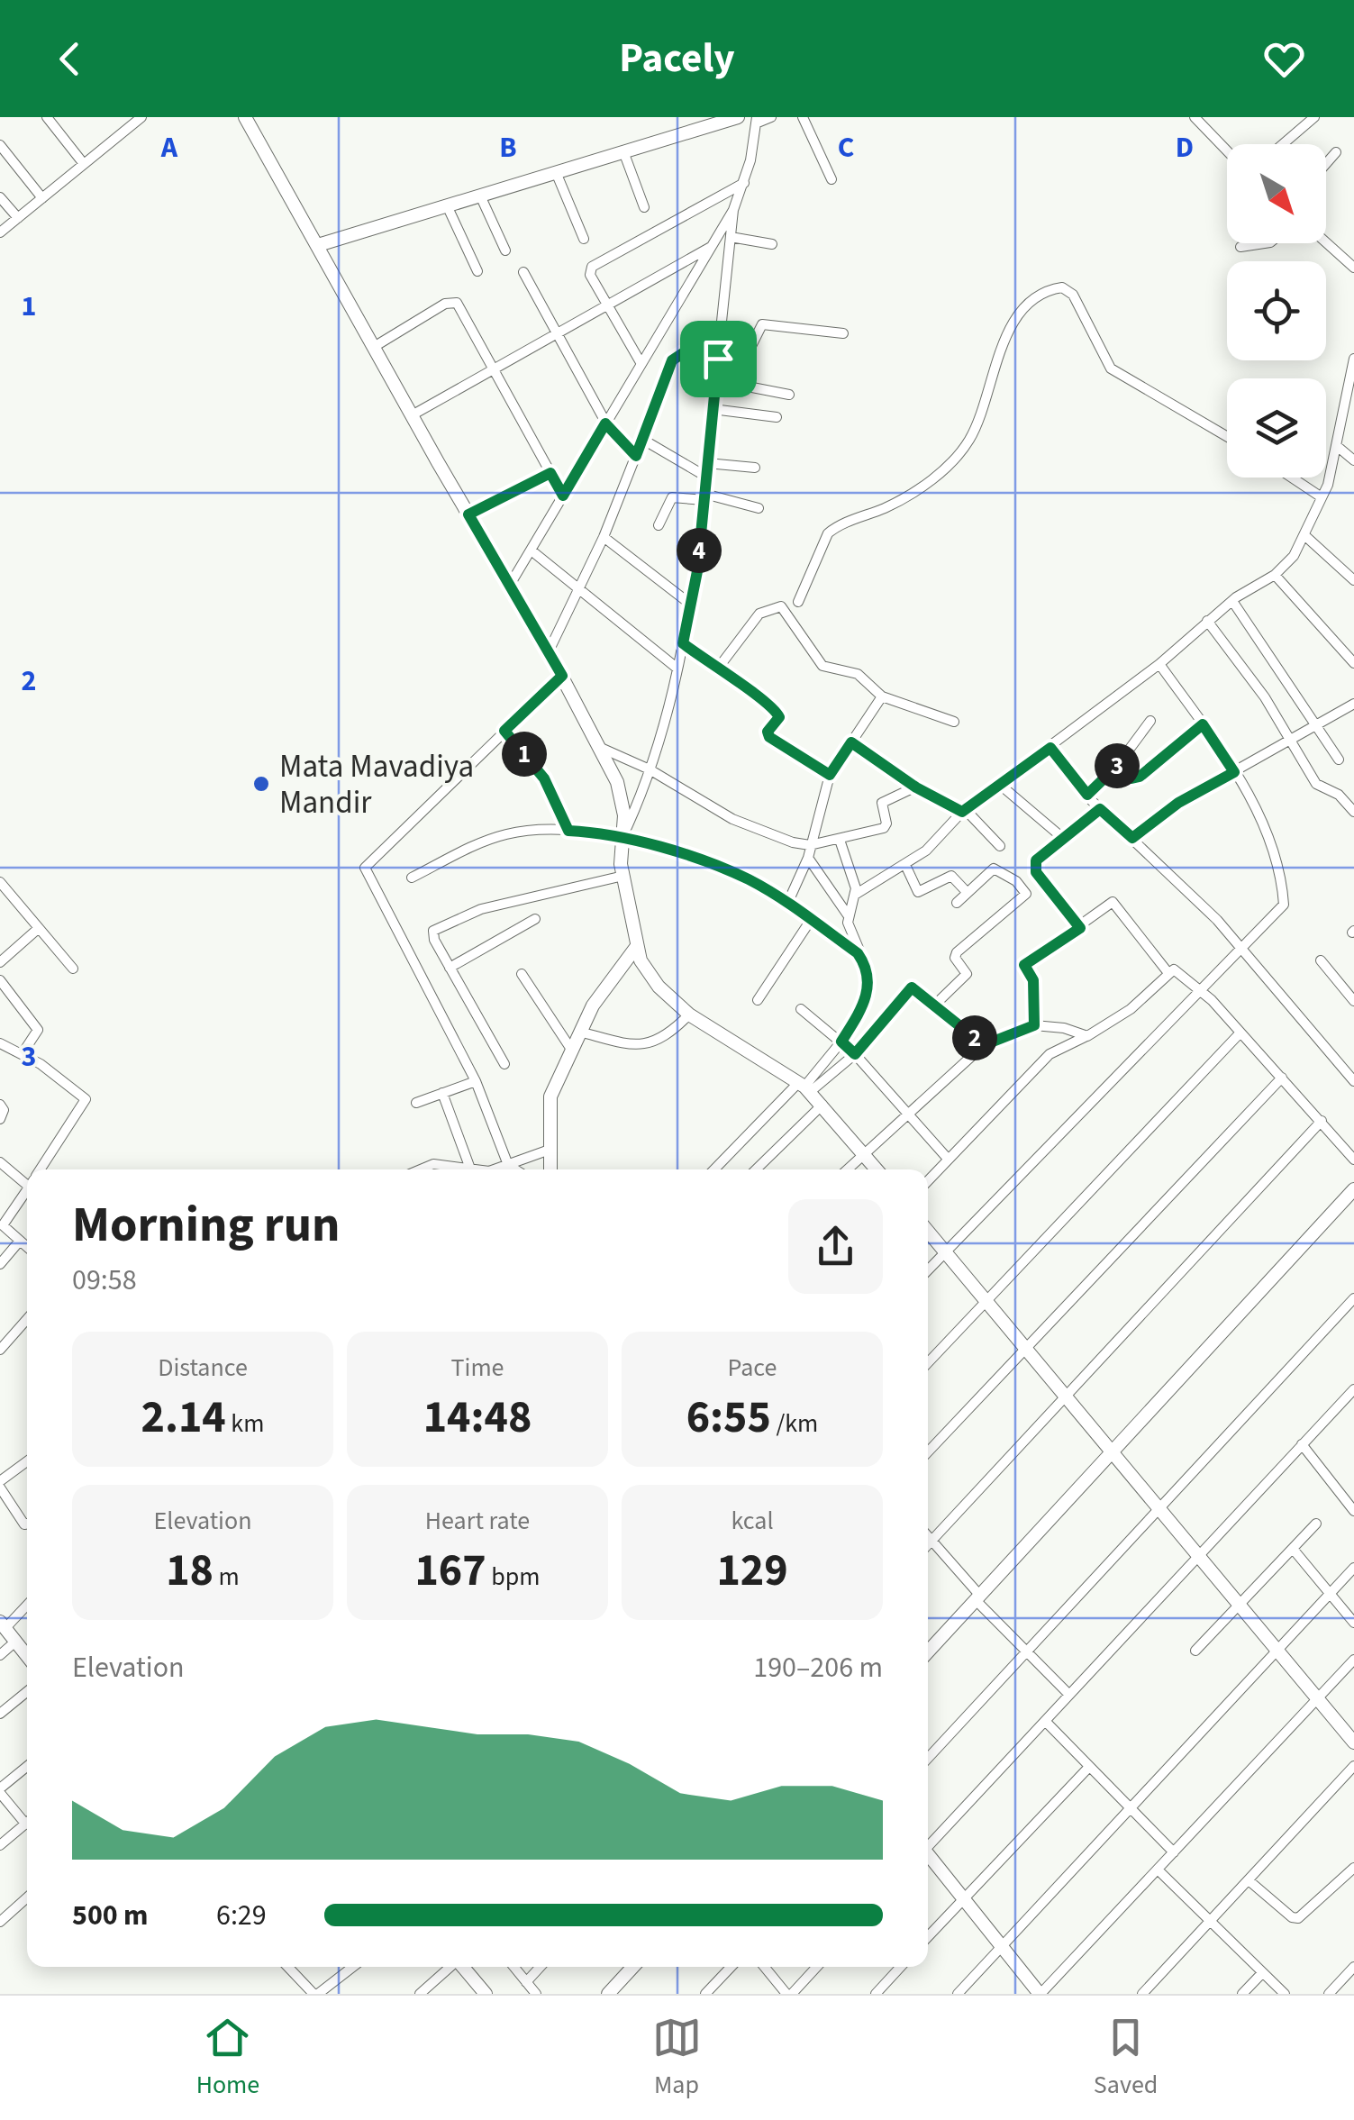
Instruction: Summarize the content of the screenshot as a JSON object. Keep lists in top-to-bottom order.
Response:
{
  "places": ["Mata Mavadiya Mandir"],
  "north": "bottom right",
  "page": {
    "header": "Pacely",
    "pins": [
      "4",
      "1",
      "3",
      "2"
    ],
    "heading": ["Morning run", "09:58"],
    "stats": [
      ["Distance", "2.14 km"],
      ["Time", "14:48"],
      ["Pace", "6:55 /km"],
      ["Elevation", "18 m"],
      ["Heart rate", "167 bpm"],
      ["kcal", "129"]
    ],
    "chart": ["Elevation", "190–206 m"],
    "list": [
      {
        "name": "500 m",
        "note": "6:29"
      }
    ],
    "tabs": ["Home", "Map", "Saved"]
  },
  "grid": {
    "columns": [
      "A",
      "B",
      "C",
      "D"
    ],
    "rows": ["1", "2", "3"]
  }
}
